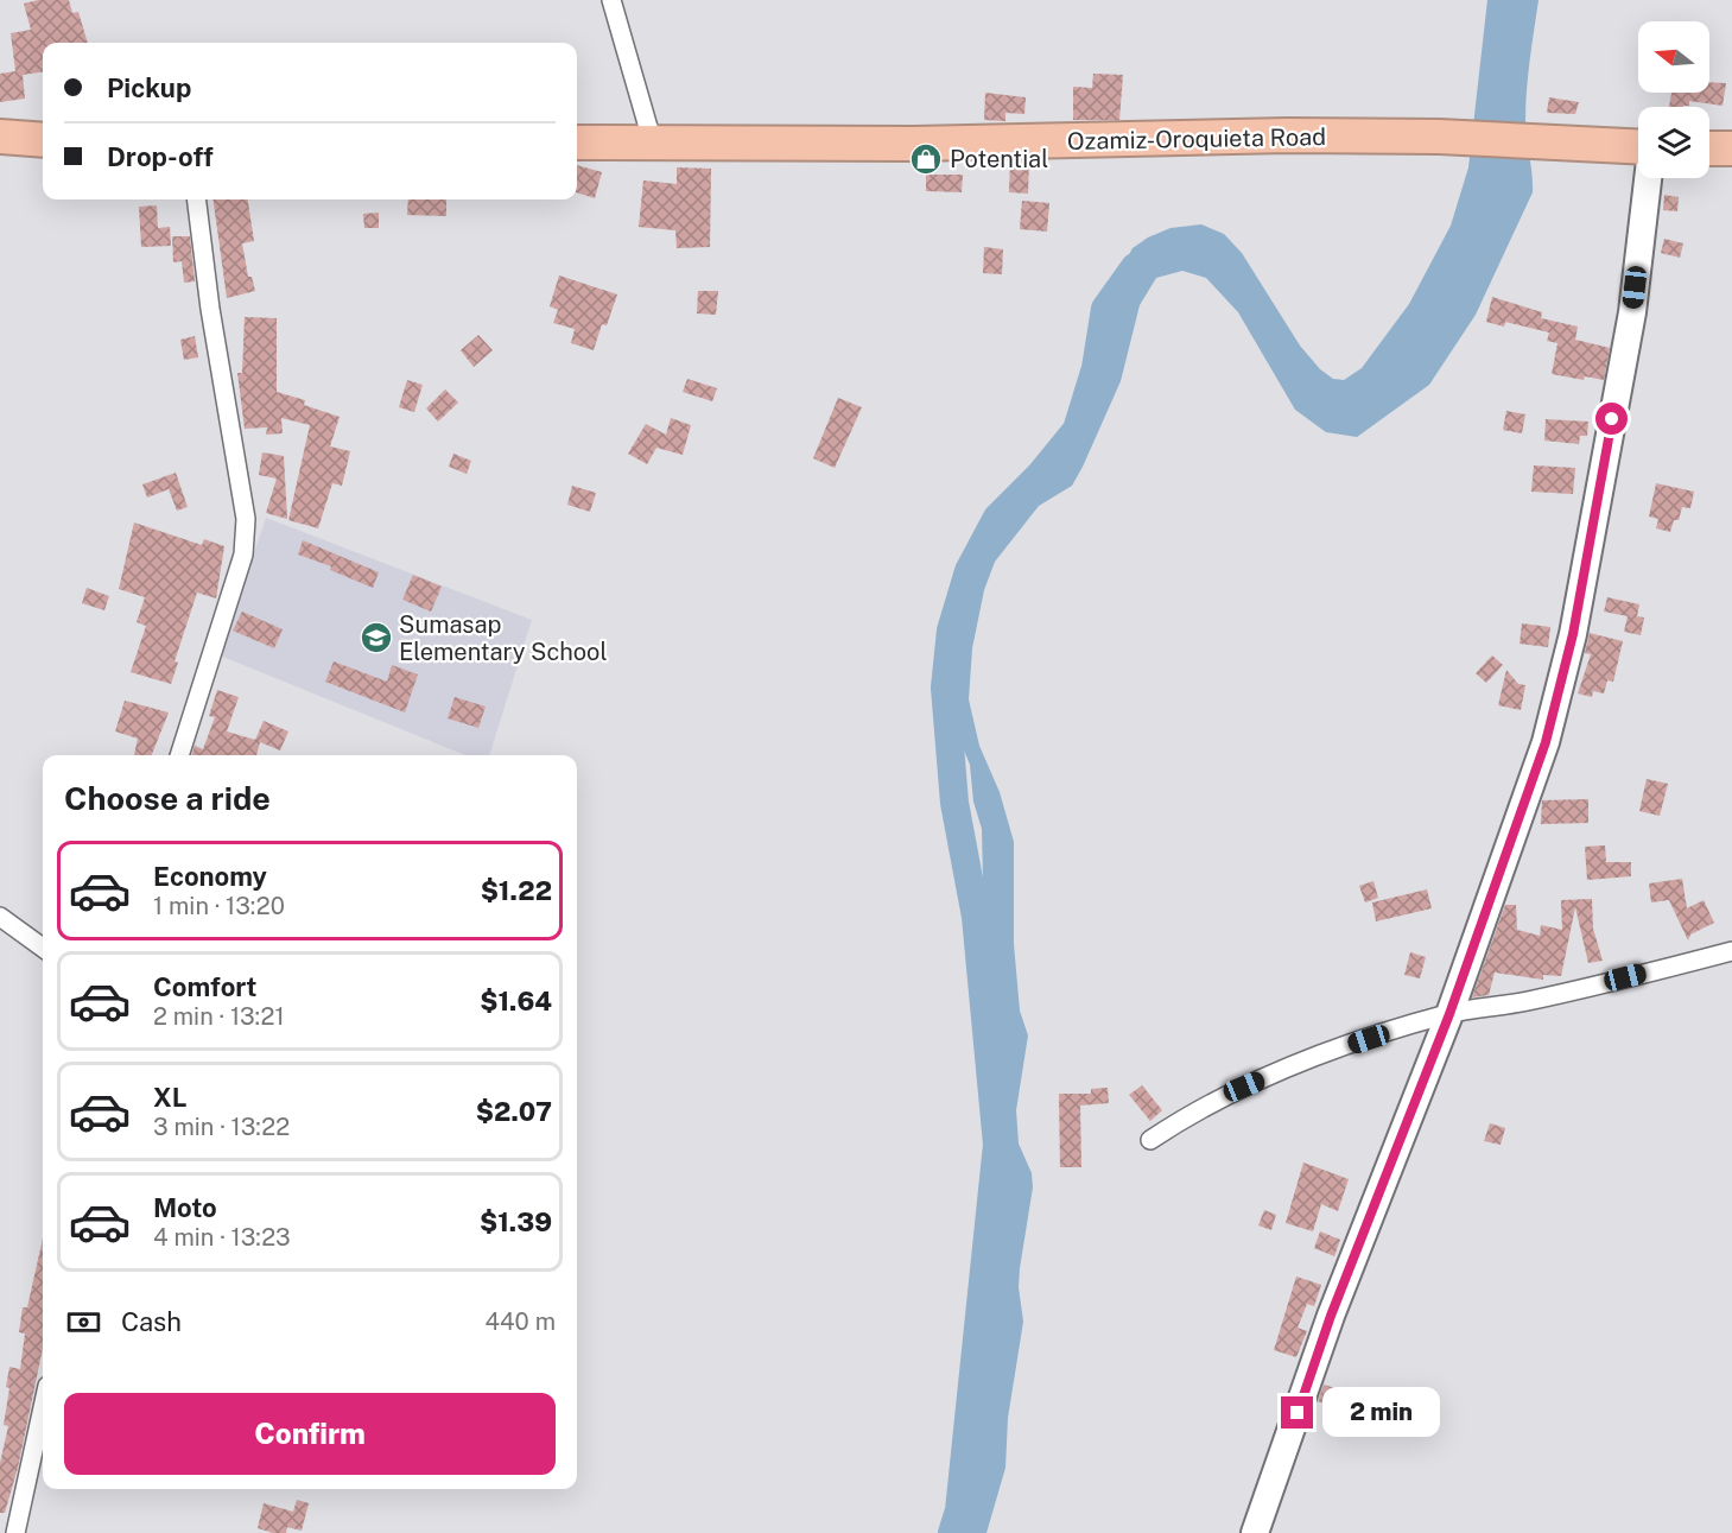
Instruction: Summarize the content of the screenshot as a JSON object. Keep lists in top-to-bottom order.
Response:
{
  "streets": {
    "highway": ["Ozamiz-Oroquieta Road"]
  },
  "places": {
    "shop": ["Potential"],
    "school or university": ["Sumasap Elementary School"]
  },
  "north": "left",
  "page": {
    "banner": ["Pickup", "Drop-off"],
    "heading": "Choose a ride",
    "list": [
      {
        "name": "Economy",
        "note": "1 min · 13:20",
        "value": "$1.22"
      },
      {
        "name": "Comfort",
        "note": "2 min · 13:21",
        "value": "$1.64"
      },
      {
        "name": "XL",
        "note": "3 min · 13:22",
        "value": "$2.07"
      },
      {
        "name": "Moto",
        "note": "4 min · 13:23",
        "value": "$1.39"
      }
    ],
    "pay": ["Cash", "440 m"],
    "buttons": "Confirm",
    "bubble": "2 min"
  }
}
